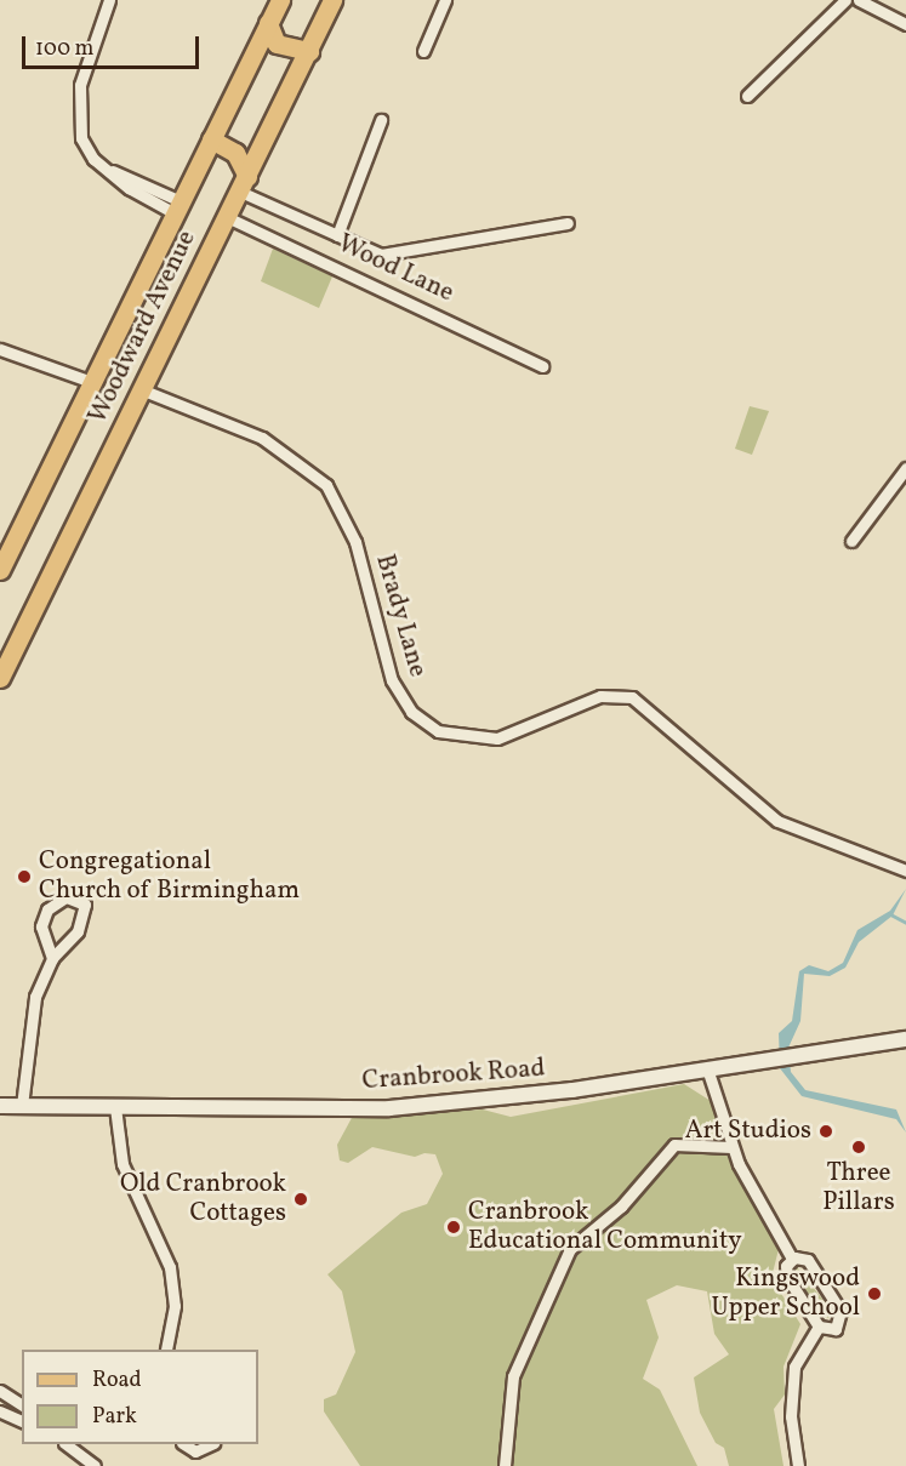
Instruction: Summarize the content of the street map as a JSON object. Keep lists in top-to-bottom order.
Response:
{
  "streets": {
    "main road": ["Woodward Avenue"],
    "street": ["Wood Lane", "Brady Lane", "Cranbrook Road"]
  },
  "crossings": [
    ["Wood Lane", "Woodward Avenue"],
    ["Woodward Avenue", "Brady Lane"]
  ],
  "places": [
    "Congregational Church of Birmingham",
    "Art Studios",
    "Three Pillars",
    "Old Cranbrook Cottages",
    "Cranbrook Educational Community",
    "Kingswood Upper School"
  ],
  "legend": ["Road", "Park"],
  "scale_bar": "100 m"
}
